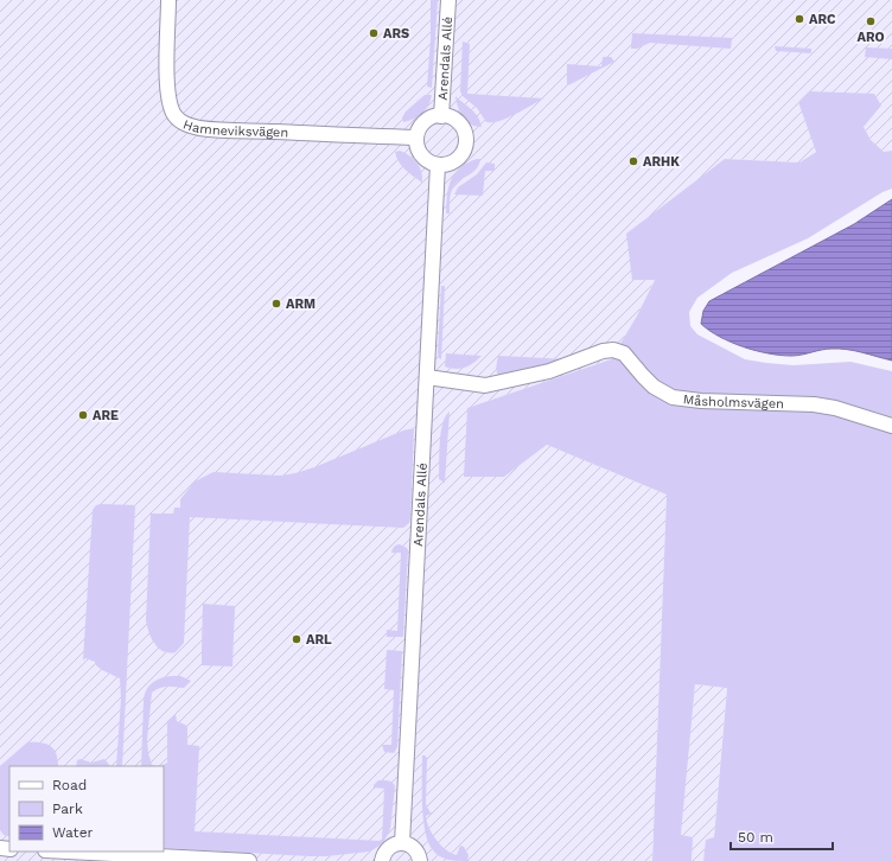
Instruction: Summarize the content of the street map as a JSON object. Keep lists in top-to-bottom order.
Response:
{
  "streets": {
    "street": ["Arendals Allé", "Hamneviksvägen", "Måsholmsvägen"]
  },
  "crossings": [
    ["Arendals Allé", "Hamneviksvägen"],
    ["Arendals Allé", "Måsholmsvägen"]
  ],
  "places": [
    "ARC",
    "ARO",
    "ARS",
    "ARHK",
    "ARM",
    "ARE",
    "ARL"
  ],
  "legend": ["Road", "Park", "Water"],
  "scale_bar": "50 m"
}
